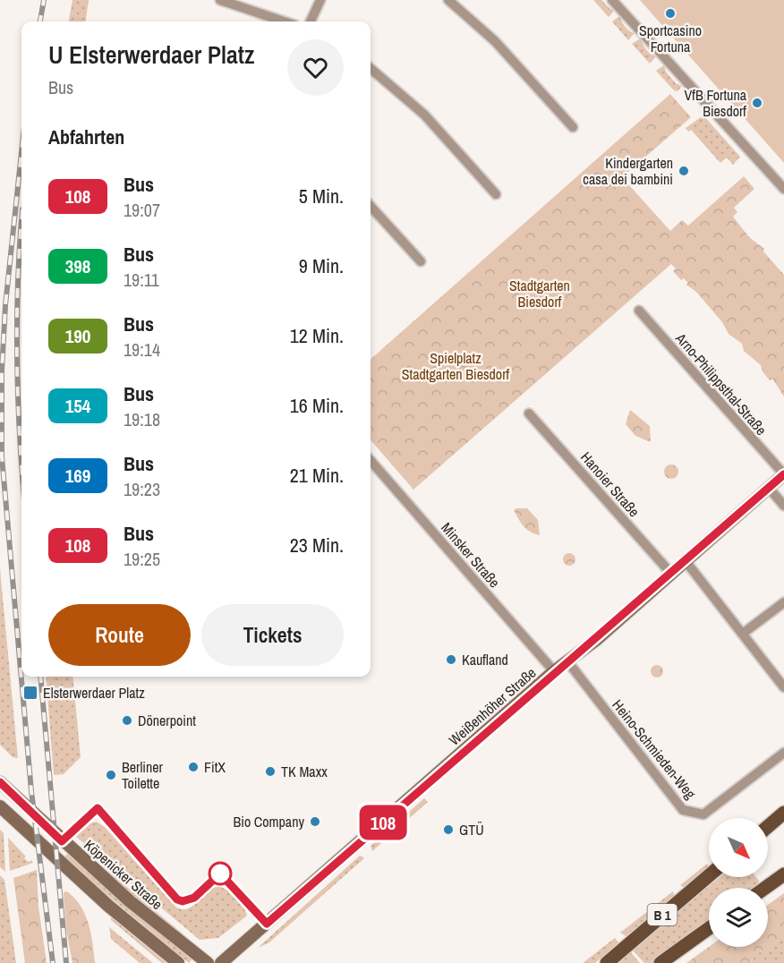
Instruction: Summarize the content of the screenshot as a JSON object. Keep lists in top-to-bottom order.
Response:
{
  "streets": {
    "main road": ["B 1"],
    "street": [
      "Arno-Philippsthal-Straße",
      "Hanoier Straße",
      "Minsker Straße",
      "Weißenhöher Straße",
      "Heino-Schmieden-Weg",
      "Köpenicker Straße"
    ]
  },
  "crossings": [
    ["Arno-Philippsthal-Straße", "Weißenhöher Straße"],
    ["Hanoier Straße", "Weißenhöher Straße"],
    ["Minsker Straße", "Weißenhöher Straße"],
    ["Weißenhöher Straße", "Heino-Schmieden-Weg"]
  ],
  "parks": ["Stadtgarten Biesdorf", "Spielplatz Stadtgarten Biesdorf"],
  "places": {
    "other": [
      "Sportcasino Fortuna",
      "VfB Fortuna Biesdorf",
      "Kindergarten casa dei bambini",
      "Kaufland",
      "Dönerpoint",
      "FitX",
      "TK Maxx",
      "Berliner Toilette",
      "Bio Company",
      "GTÜ"
    ],
    "transit": ["Elsterwerdaer Platz"]
  },
  "lines": ["bus line 108"],
  "north": "bottom right",
  "page": {
    "on_map": "108",
    "heading": [
      ["U Elsterwerdaer Platz", "Bus"],
      "Abfahrten"
    ],
    "list": [
      {
        "mark": "108",
        "name": "Bus",
        "note": "19:07",
        "value": "5 Min."
      },
      {
        "mark": "398",
        "name": "Bus",
        "note": "19:11",
        "value": "9 Min."
      },
      {
        "mark": "190",
        "name": "Bus",
        "note": "19:14",
        "value": "12 Min."
      },
      {
        "mark": "154",
        "name": "Bus",
        "note": "19:18",
        "value": "16 Min."
      },
      {
        "mark": "169",
        "name": "Bus",
        "note": "19:23",
        "value": "21 Min."
      },
      {
        "mark": "108",
        "name": "Bus",
        "note": "19:25",
        "value": "23 Min."
      }
    ],
    "buttons": ["Route", "Tickets"]
  }
}
